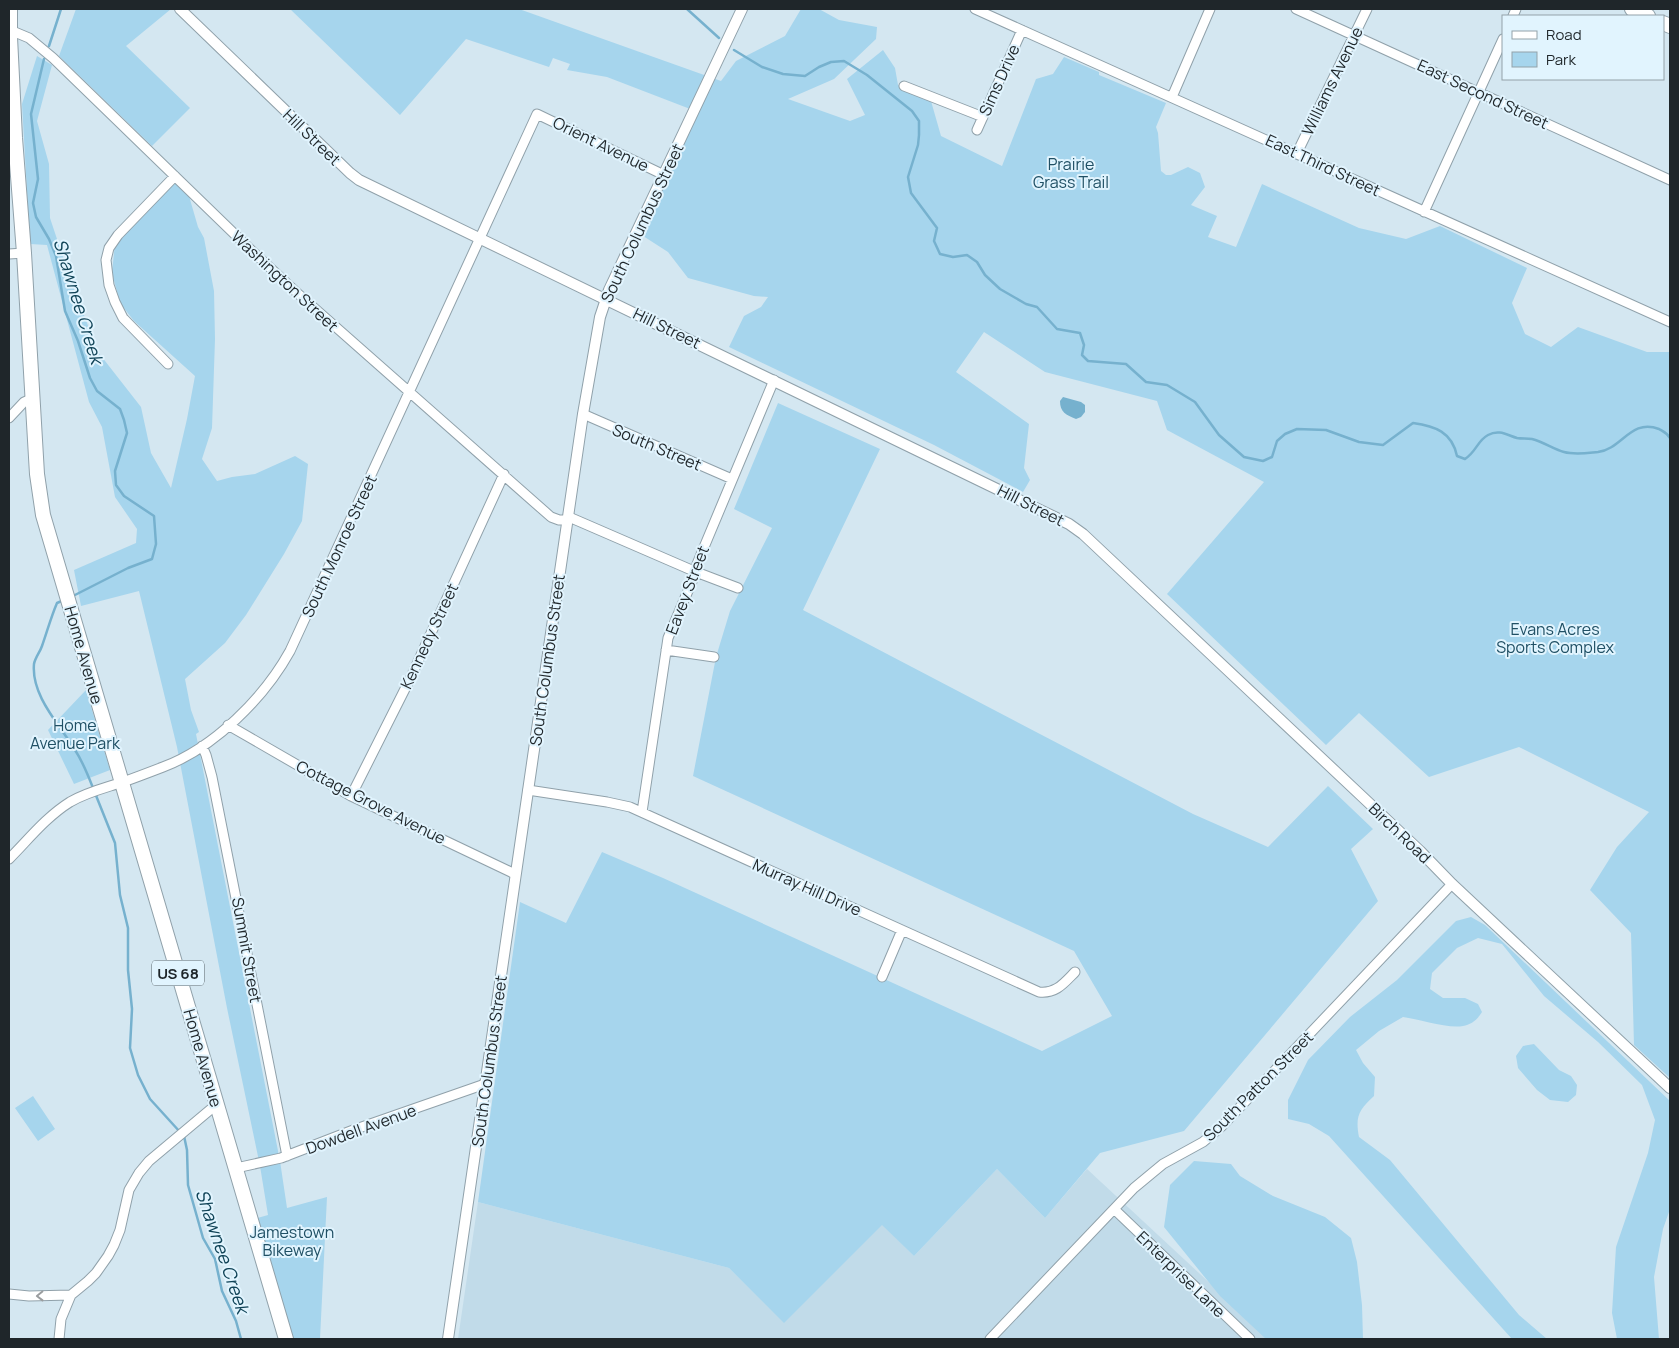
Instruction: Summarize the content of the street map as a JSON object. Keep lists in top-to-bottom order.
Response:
{
  "streets": {
    "main road": ["Home Avenue", "US 68"],
    "street": [
      "Sims Drive",
      "Williams Avenue",
      "East Second Street",
      "Hill Street",
      "Orient Avenue",
      "East Third Street",
      "South Columbus Street",
      "Washington Street",
      "South Street",
      "South Monroe Street",
      "Eavey Street",
      "Kennedy Street",
      "Cottage Grove Avenue",
      "Birch Road",
      "Murray Hill Drive",
      "Summit Street",
      "South Patton Street",
      "Dowdell Avenue",
      "Enterprise Lane"
    ]
  },
  "crossings": [
    ["Sims Drive", "East Third Street"],
    ["Williams Avenue", "East Second Street"],
    ["Williams Avenue", "East Third Street"],
    ["Hill Street", "South Columbus Street"],
    ["Hill Street", "South Monroe Street"],
    ["Hill Street", "Eavey Street"],
    ["Hill Street", "Birch Road"],
    ["Orient Avenue", "South Columbus Street"],
    ["Orient Avenue", "South Monroe Street"],
    ["South Columbus Street", "Washington Street"],
    ["South Columbus Street", "South Street"],
    ["South Columbus Street", "Cottage Grove Avenue"],
    ["South Columbus Street", "Murray Hill Drive"],
    ["South Columbus Street", "Dowdell Avenue"],
    ["Washington Street", "South Monroe Street"],
    ["Washington Street", "Eavey Street"],
    ["Washington Street", "Kennedy Street"],
    ["Washington Street", "Home Avenue"],
    ["South Street", "Eavey Street"],
    ["South Monroe Street", "Home Avenue"],
    ["South Monroe Street", "Cottage Grove Avenue"],
    ["South Monroe Street", "Summit Street"],
    ["Eavey Street", "Murray Hill Drive"],
    ["Kennedy Street", "Cottage Grove Avenue"],
    ["Home Avenue", "Dowdell Avenue"],
    ["Birch Road", "South Patton Street"],
    ["Summit Street", "Dowdell Avenue"],
    ["South Patton Street", "Enterprise Lane"]
  ],
  "water": ["Shawnee Creek"],
  "parks": [
    "Prairie Grass Trail",
    "Evans Acres Sports Complex",
    "Home Avenue Park",
    "Jamestown Bikeway"
  ],
  "legend": ["Road", "Park"]
}
